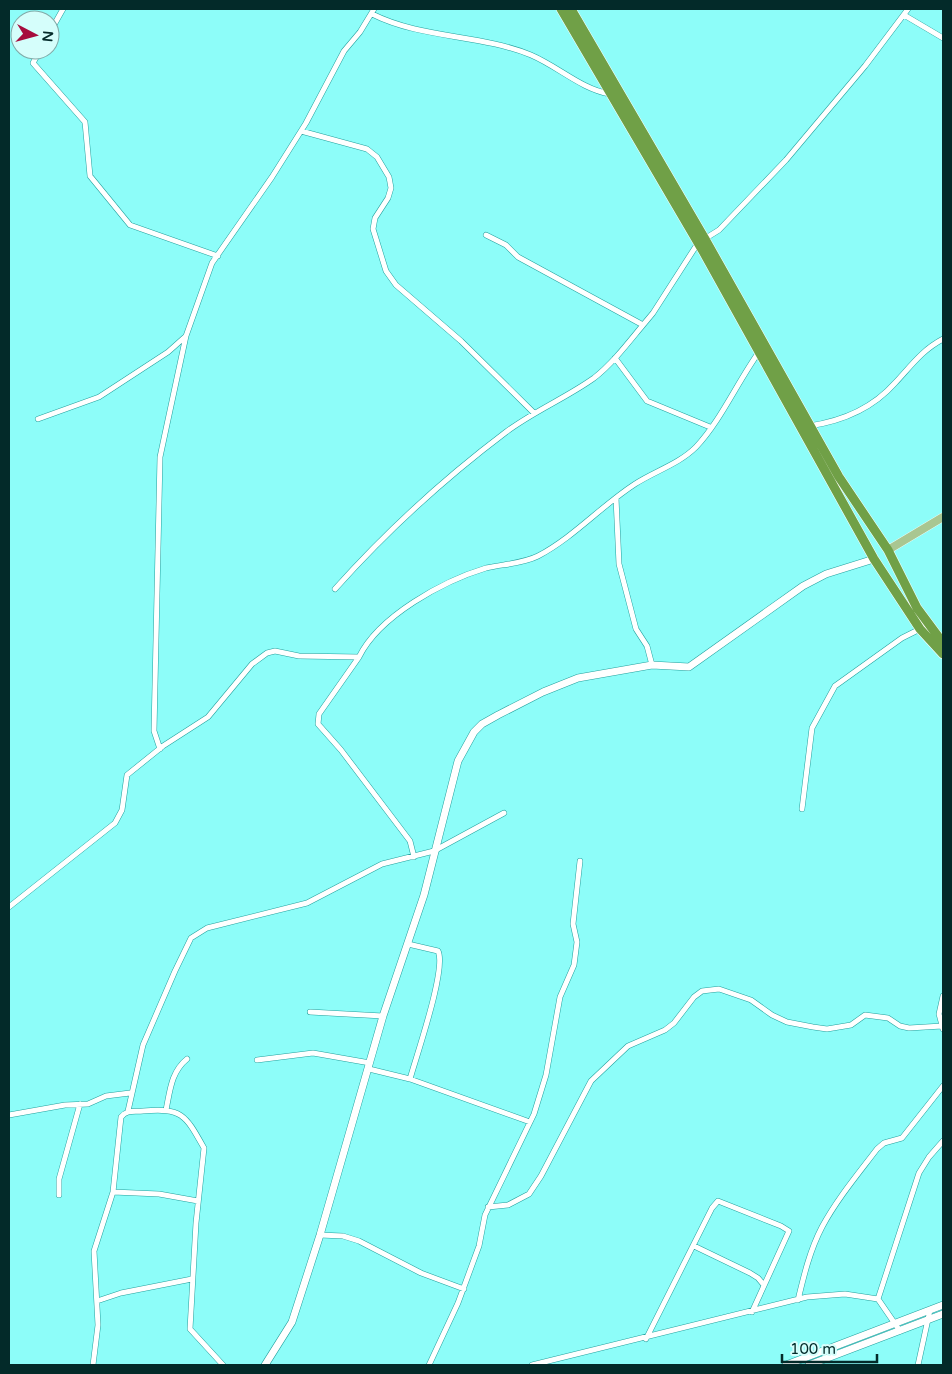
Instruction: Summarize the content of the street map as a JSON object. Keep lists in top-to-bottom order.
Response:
{
  "scale_bar": "100 m",
  "north": "right"
}
